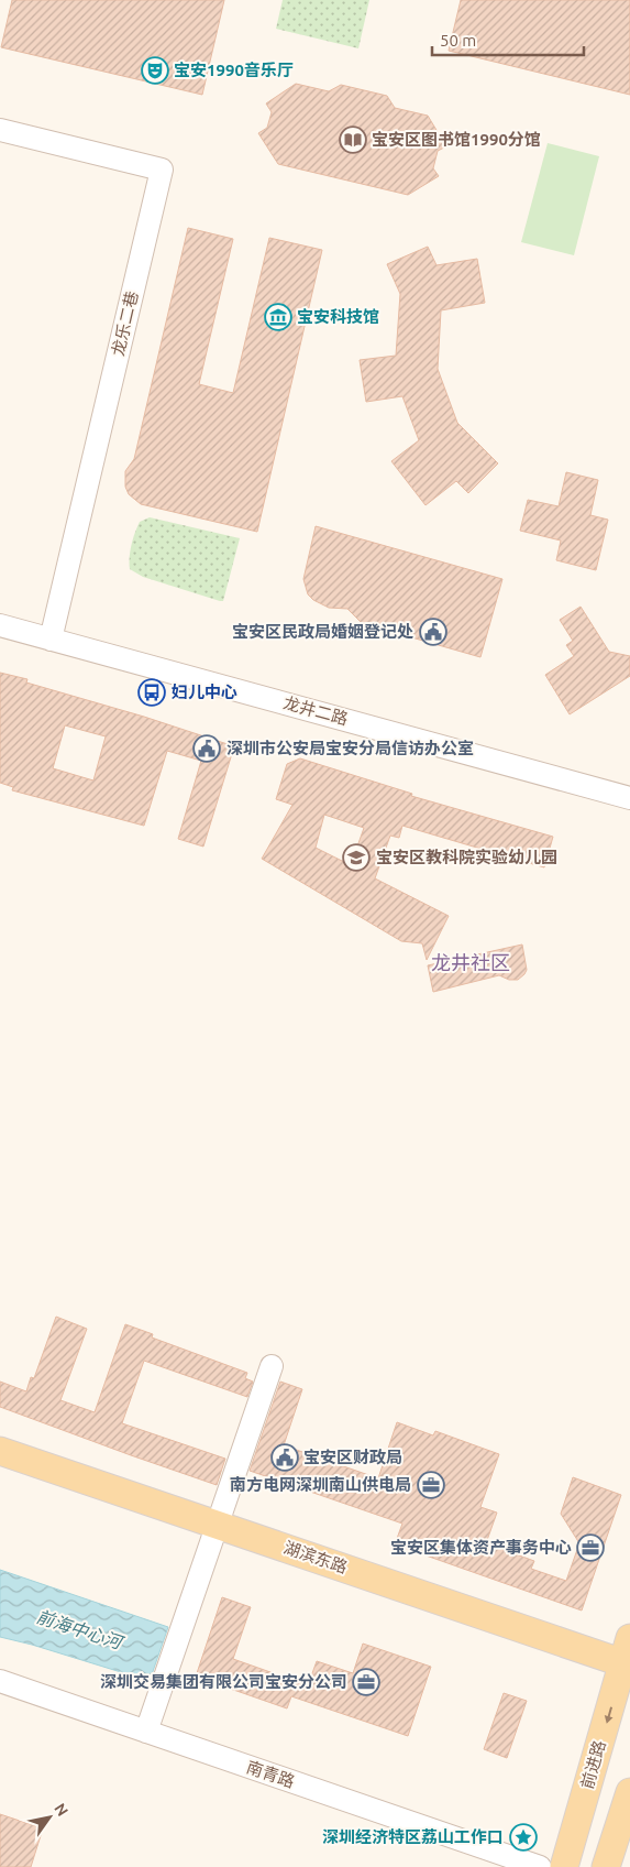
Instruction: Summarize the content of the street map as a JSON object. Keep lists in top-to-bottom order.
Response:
{
  "streets": {
    "main road": ["湖滨东路", "前进路"],
    "street": ["龙乐二巷", "龙井二路", "南青路"]
  },
  "crossings": [
    ["龙乐二巷", "龙井二路"],
    ["湖滨东路", "前进路"]
  ],
  "districts": ["龙井社区"],
  "water": ["前海中心河"],
  "places": {
    "theatre": ["宝安1990音乐厅"],
    "library": ["宝安区图书馆1990分馆"],
    "museum": ["宝安科技馆"],
    "public building": ["宝安区民政局婚姻登记处", "深圳市公安局宝安分局信访办公室", "宝安区财政局"],
    "bus stop": ["妇儿中心"],
    "school or university": ["宝安区教科院实验幼儿园"],
    "office": ["南方电网深圳南山供电局", "宝安区集体资产事务中心", "深圳交易集团有限公司宝安分公司"],
    "place": ["深圳经济特区荔山工作口"]
  },
  "scale_bar": "50 m",
  "north": "top right"
}
